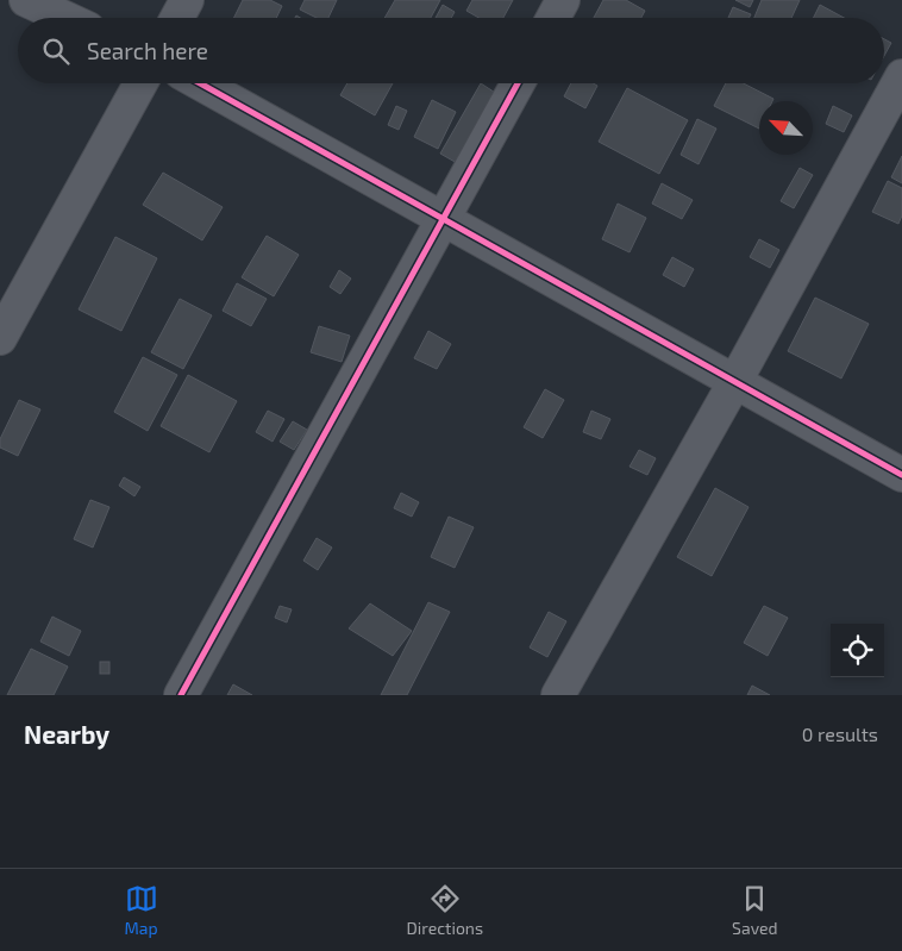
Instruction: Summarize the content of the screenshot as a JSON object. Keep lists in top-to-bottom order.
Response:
{
  "north": "top left",
  "page": {
    "search": "Search here",
    "heading": ["Nearby", "0 results"],
    "nav": ["Map", "Directions", "Saved"]
  }
}
